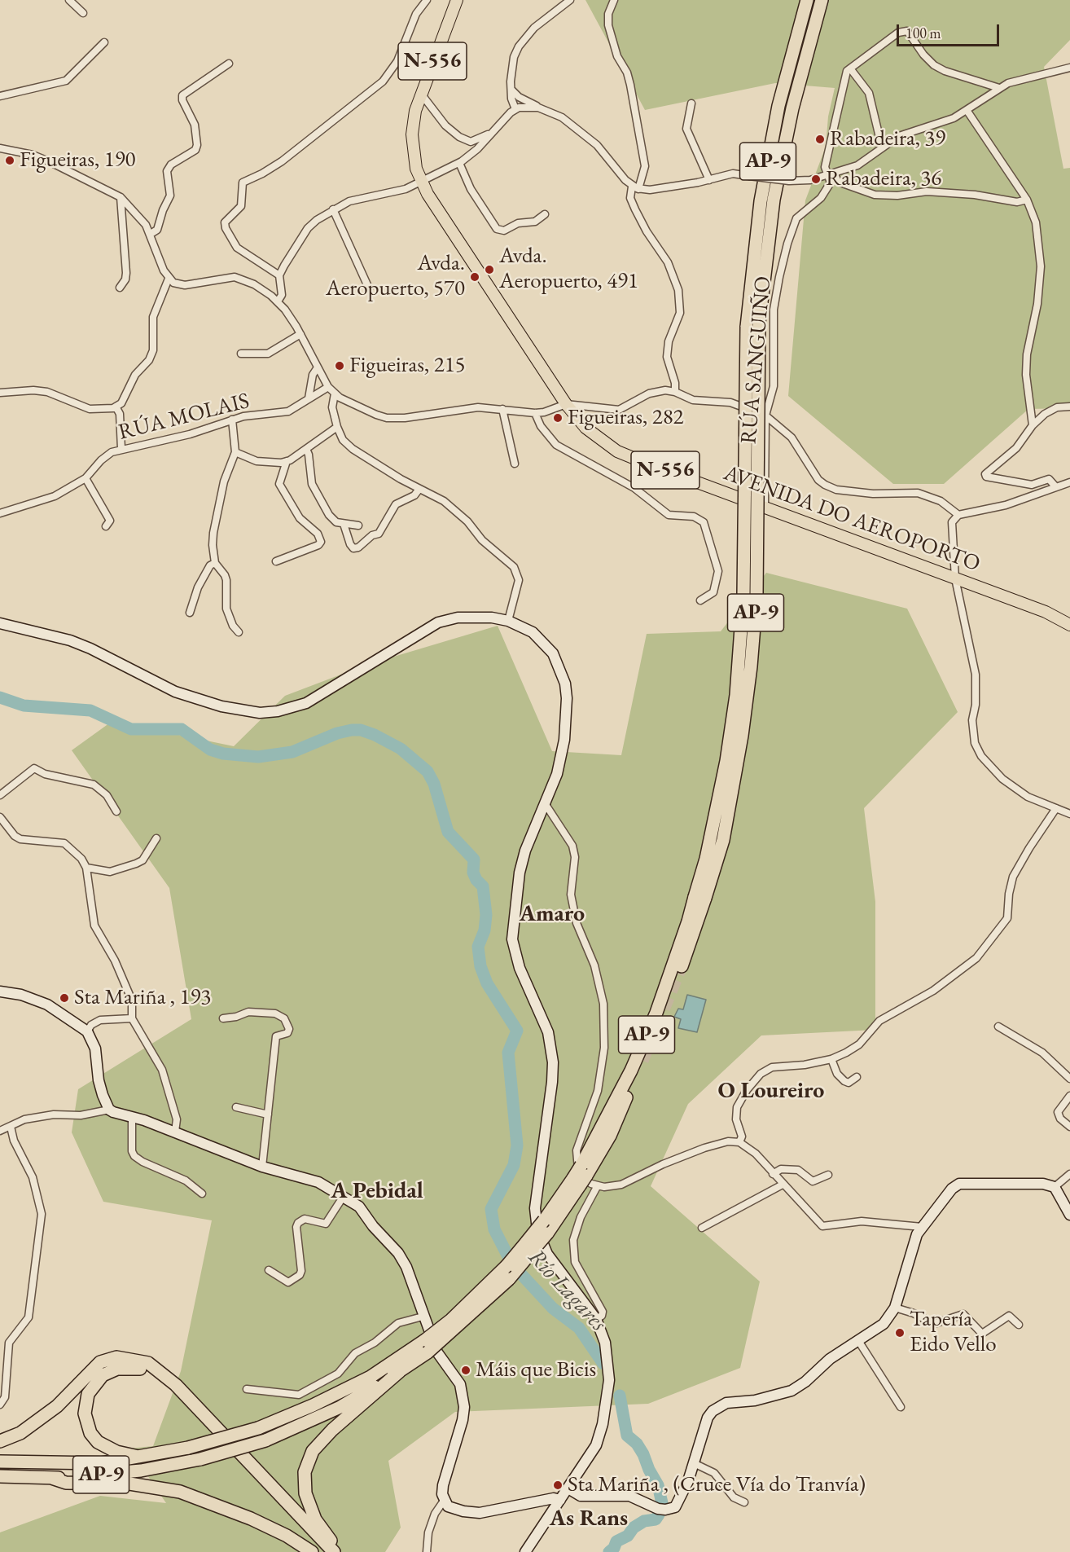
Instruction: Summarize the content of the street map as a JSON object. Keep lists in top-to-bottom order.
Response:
{
  "streets": {
    "highway": ["AP-9"],
    "main road": ["N-556", "AVENIDA DO AEROPORTO"],
    "street": ["RÚA SANGUIÑO", "RÚA MOLAIS"]
  },
  "crossings": [
    ["RÚA SANGUIÑO", "AVENIDA DO AEROPORTO"]
  ],
  "districts": [
    "Amaro",
    "O Loureiro",
    "A Pebidal",
    "As Rans"
  ],
  "water": ["Río Lagares"],
  "places": [
    "Rabadeira, 39",
    "Figueiras, 190",
    "Rabadeira, 36",
    "Avda. Aeropuerto, 491",
    "Avda. Aeropuerto, 570",
    "Figueiras, 215",
    "Figueiras, 282",
    "Sta Mariña , 193",
    "Tapería Eido Vello",
    "Máis que Bicis",
    "Sta Mariña , (Cruce Vía do Tranvía)"
  ],
  "scale_bar": "100 m"
}
